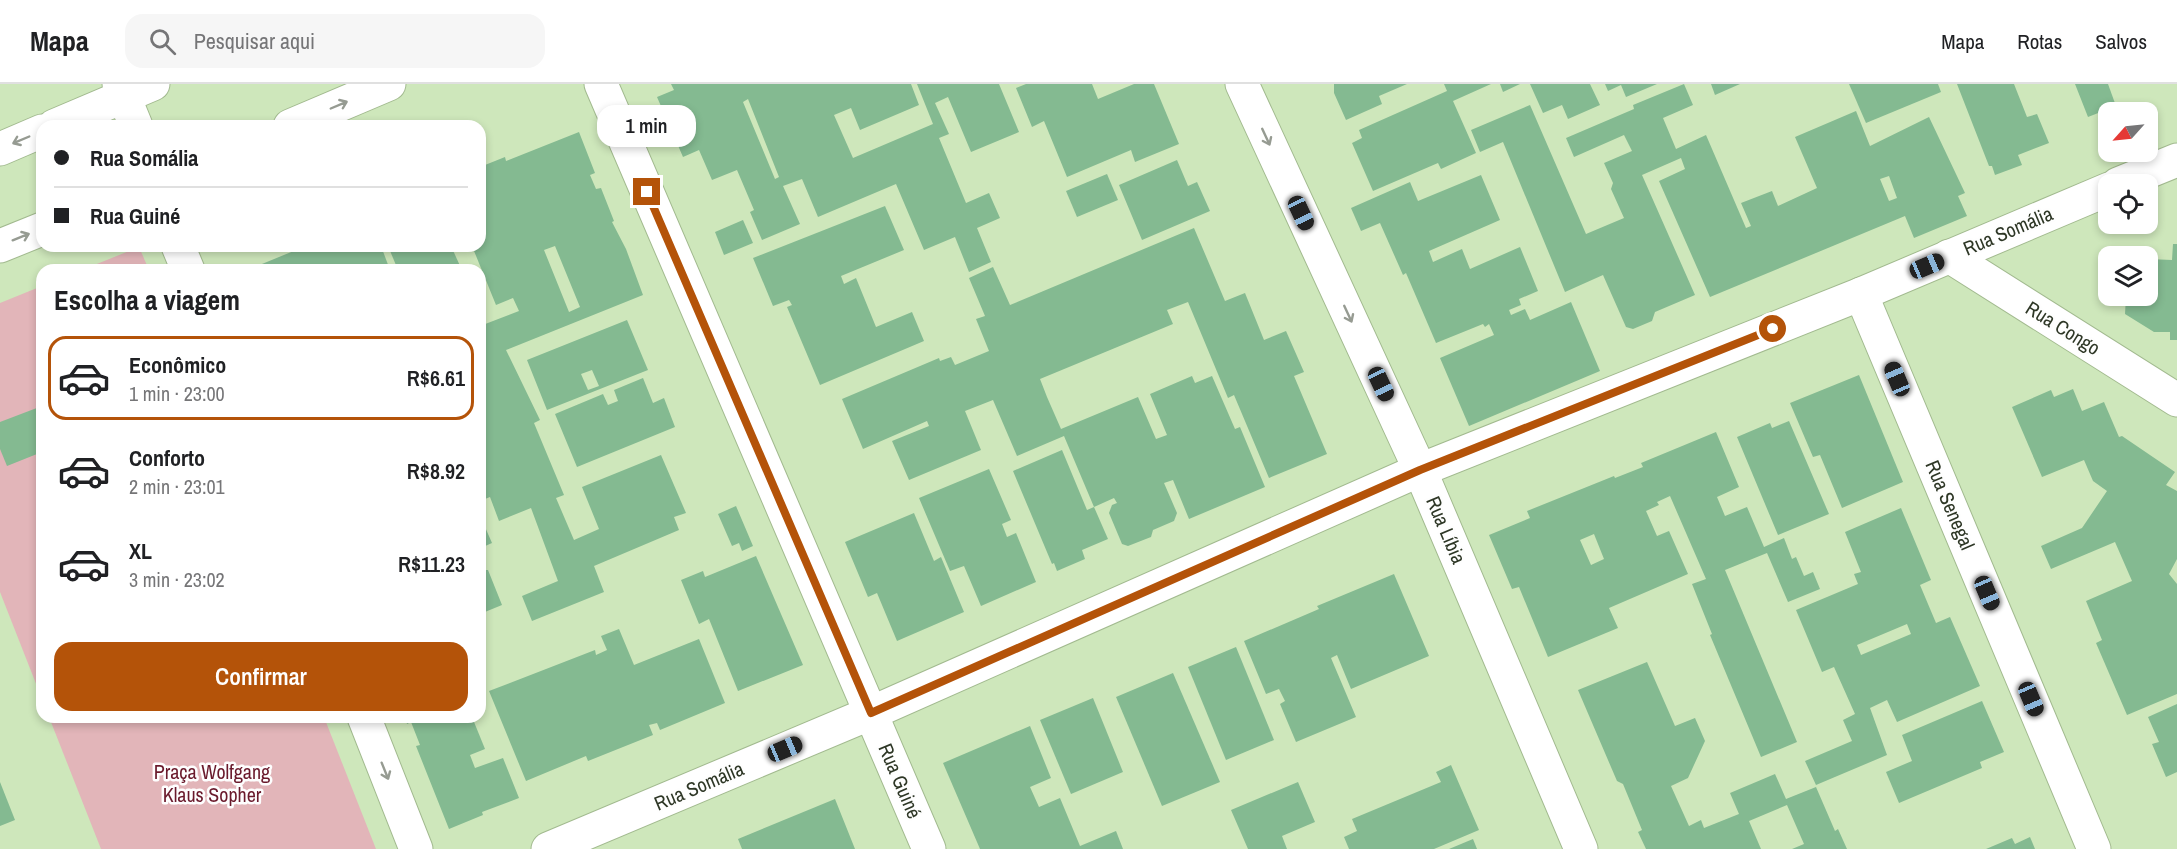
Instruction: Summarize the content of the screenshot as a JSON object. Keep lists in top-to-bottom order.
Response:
{
  "streets": {
    "street": [
      "Rua Somália",
      "Rua Congo",
      "Rua Senegal",
      "Rua Líbia",
      "Rua Guiné"
    ]
  },
  "crossings": [
    ["Rua Somália", "Rua Congo"],
    ["Rua Somália", "Rua Senegal"],
    ["Rua Somália", "Rua Líbia"],
    ["Rua Somália", "Rua Guiné"]
  ],
  "one_way": ["Rua Líbia"],
  "parks": ["Praça Wolfgang Klaus Sopher"],
  "north": "bottom left",
  "page": {
    "header": "Mapa",
    "search": "Pesquisar aqui",
    "nav": ["Mapa", "Rotas", "Salvos"],
    "bubble": "1 min",
    "banner": ["Rua Somália", "Rua Guiné"],
    "heading": "Escolha a viagem",
    "list": [
      {
        "name": "Econômico",
        "note": "1 min · 23:00",
        "value": "R$6.61"
      },
      {
        "name": "Conforto",
        "note": "2 min · 23:01",
        "value": "R$8.92"
      },
      {
        "name": "XL",
        "note": "3 min · 23:02",
        "value": "R$11.23"
      }
    ],
    "buttons": "Confirmar"
  }
}
